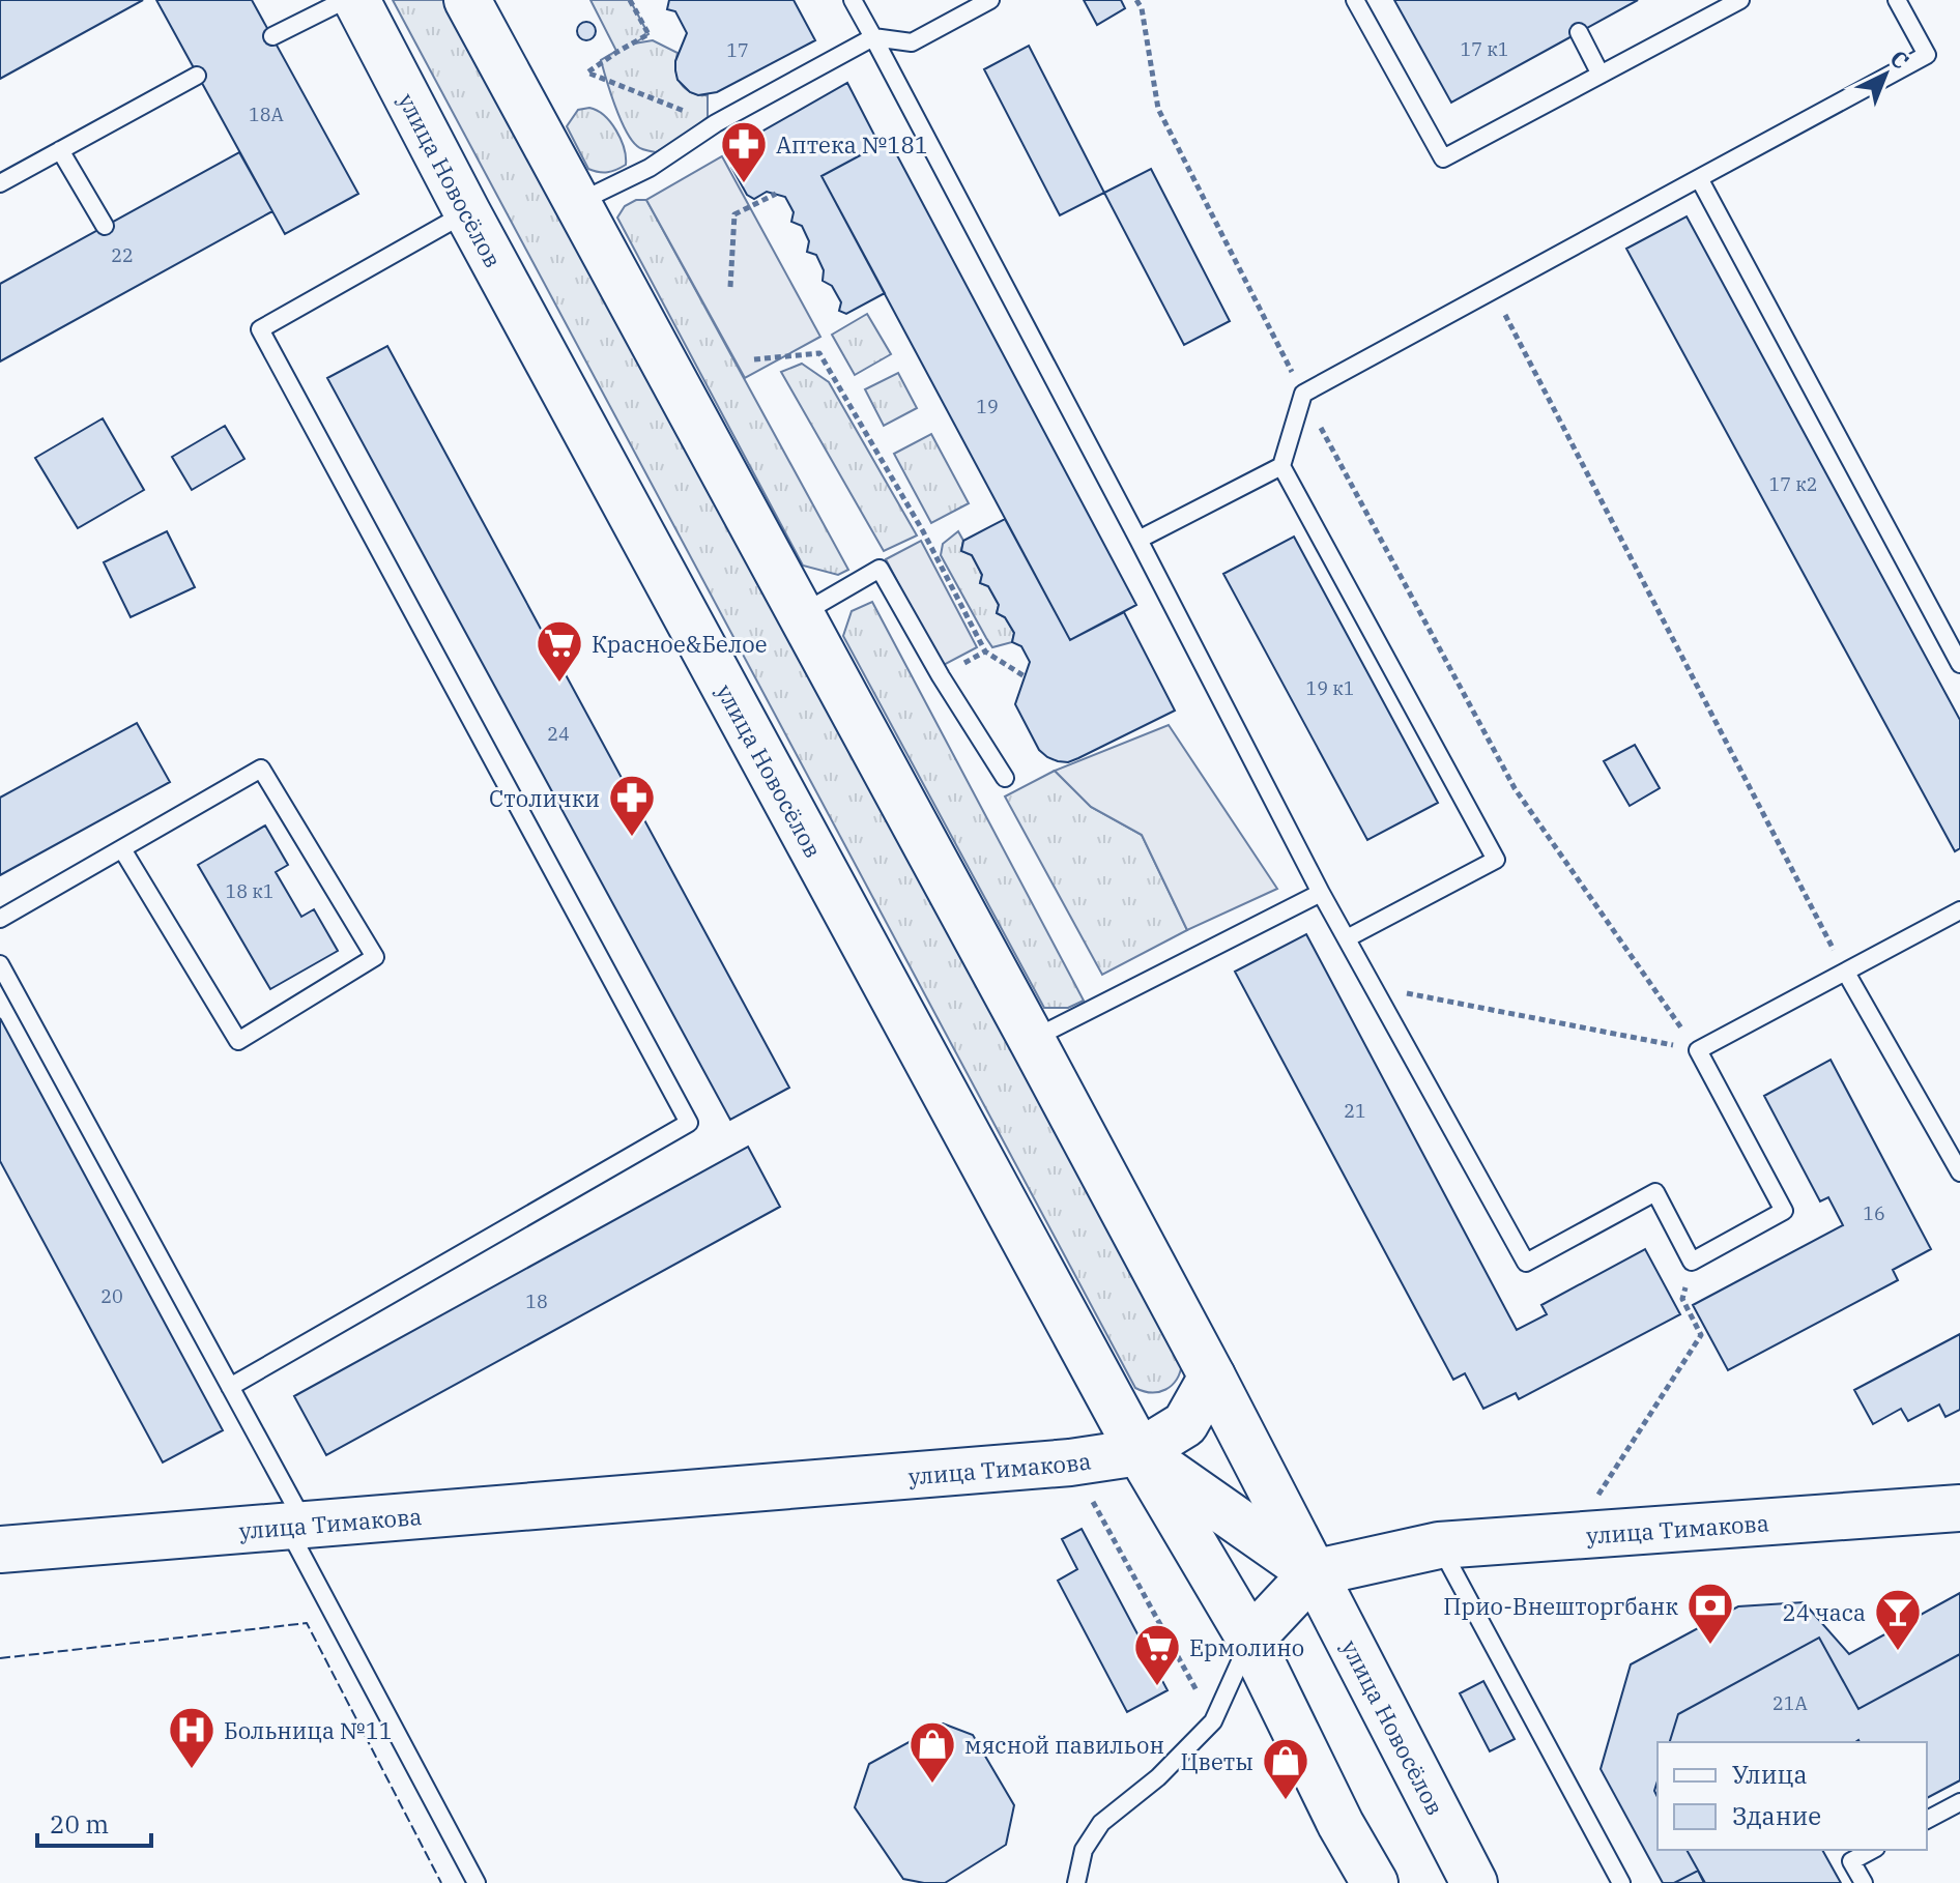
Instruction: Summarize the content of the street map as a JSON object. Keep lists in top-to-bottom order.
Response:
{
  "streets": {
    "main road": ["улица Новосёлов", "улица Тимакова"]
  },
  "crossings": [
    ["улица Новосёлов", "улица Тимакова"]
  ],
  "places": {
    "pharmacy": ["Аптека №181", "Столички"],
    "supermarket": ["Красное&Белое", "Ермолино"],
    "bank": ["Прио-Внешторгбанк"],
    "bar": ["24 часа"],
    "hospital": ["Больница №11"],
    "shop": ["мясной павильон", "Цветы"]
  },
  "house_numbers": [
    "17 к1",
    "17",
    "18А",
    "22",
    "19",
    "17 к2",
    "19 к1",
    "24",
    "18 к1",
    "21",
    "16",
    "20",
    "18",
    "21А"
  ],
  "legend": ["Улица", "Здание"],
  "scale_bar": "20 m",
  "north": "top right"
}
